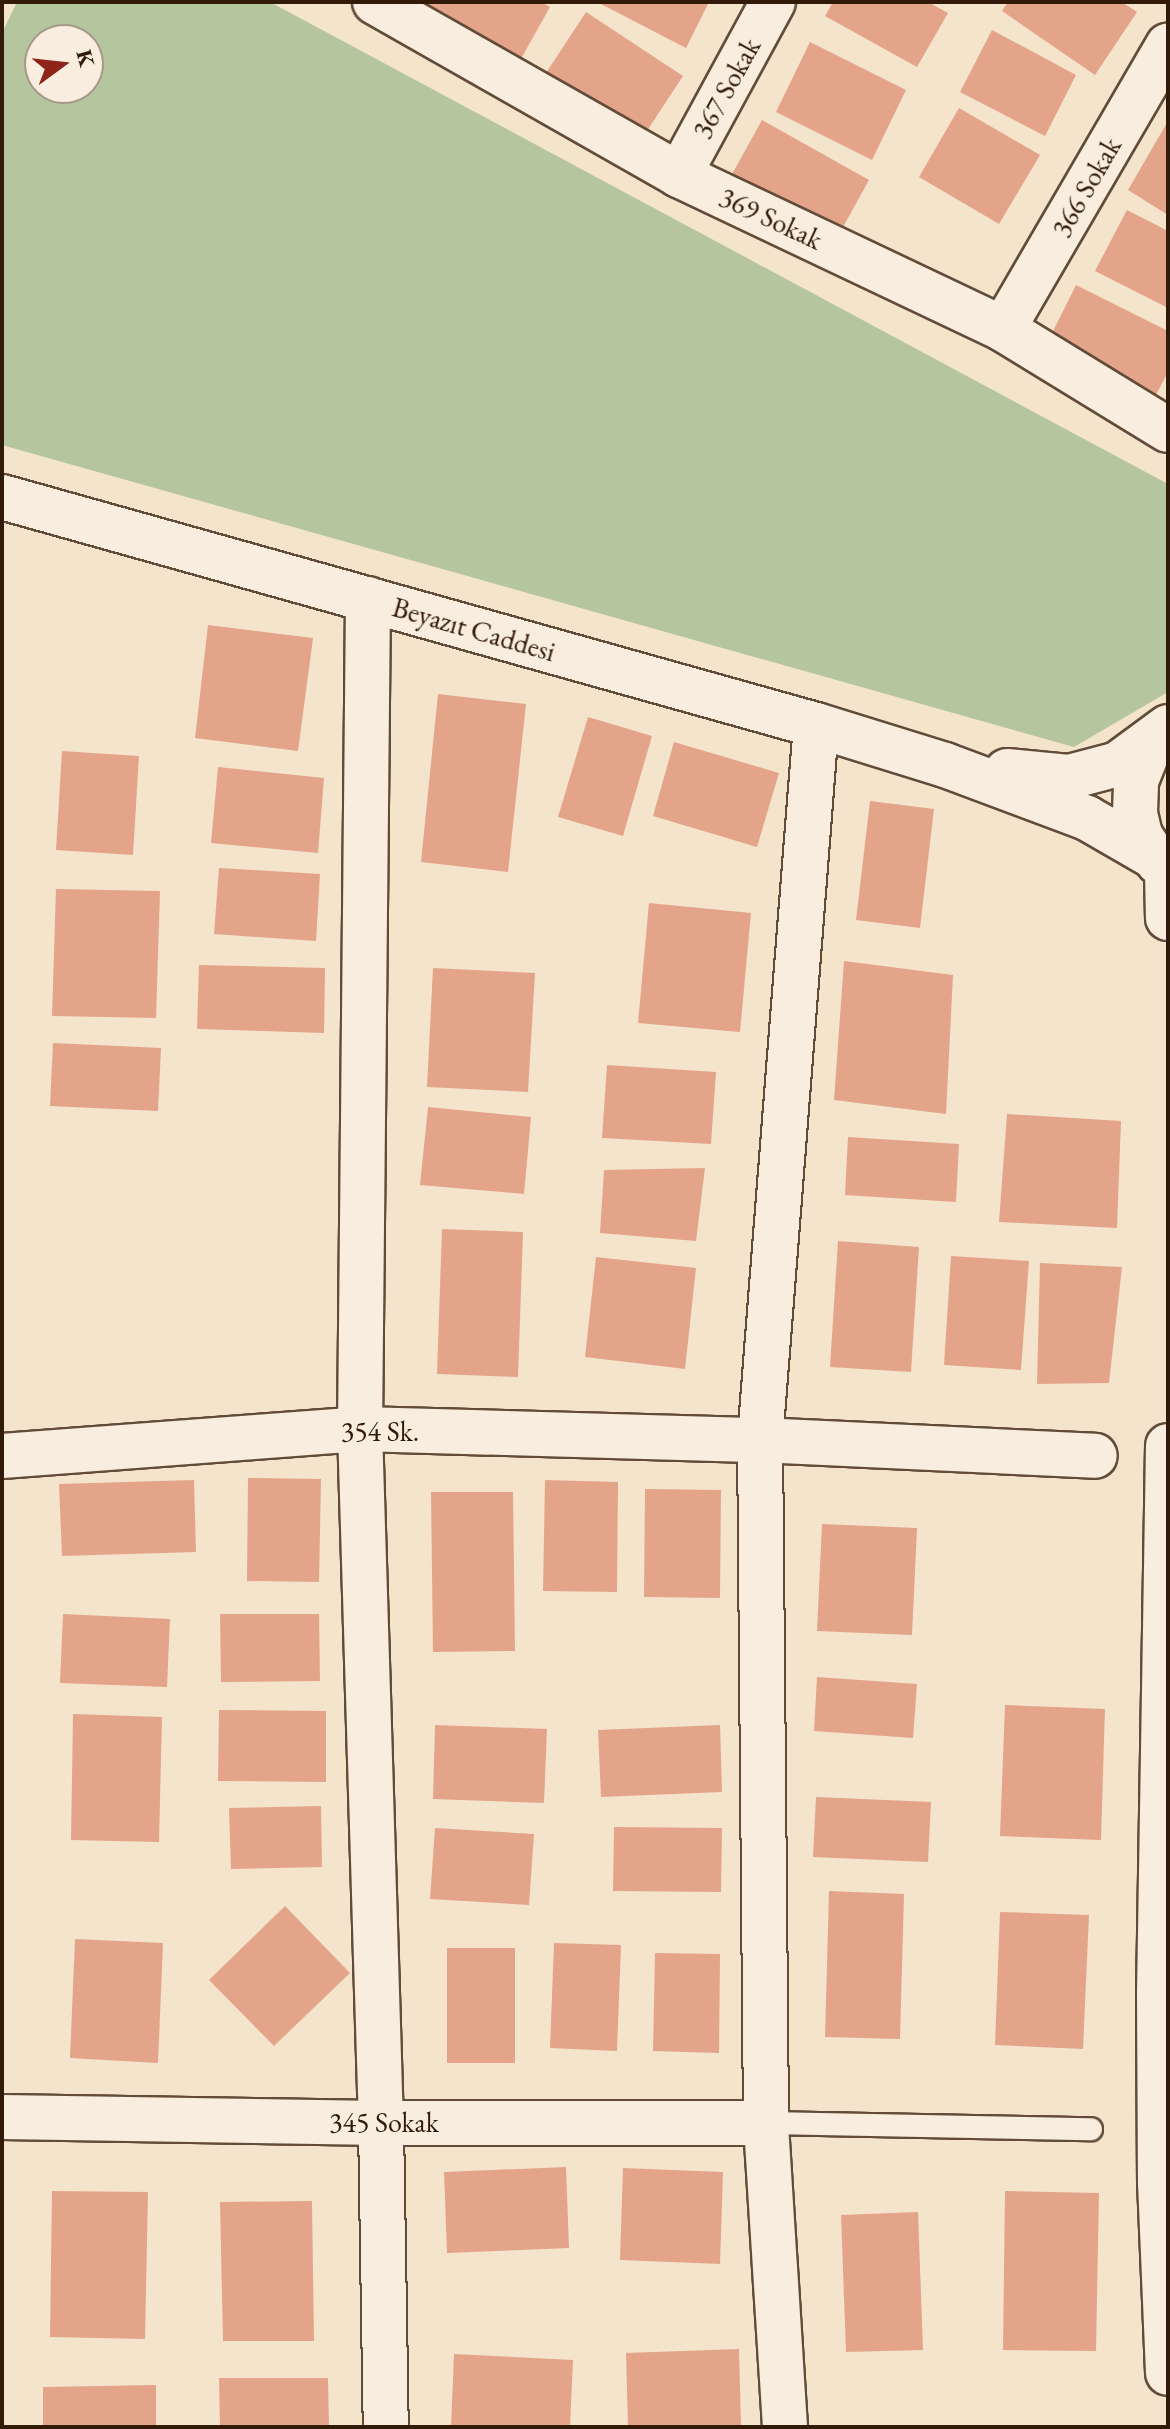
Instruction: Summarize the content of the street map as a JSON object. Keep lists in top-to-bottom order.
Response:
{
  "streets": {
    "street": [
      "367 Sokak",
      "366 Sokak",
      "369 Sokak",
      "Beyazıt Caddesi",
      "354 Sk.",
      "345 Sokak"
    ]
  },
  "crossings": [
    ["367 Sokak", "369 Sokak"],
    ["366 Sokak", "369 Sokak"]
  ],
  "north": "right"
}
